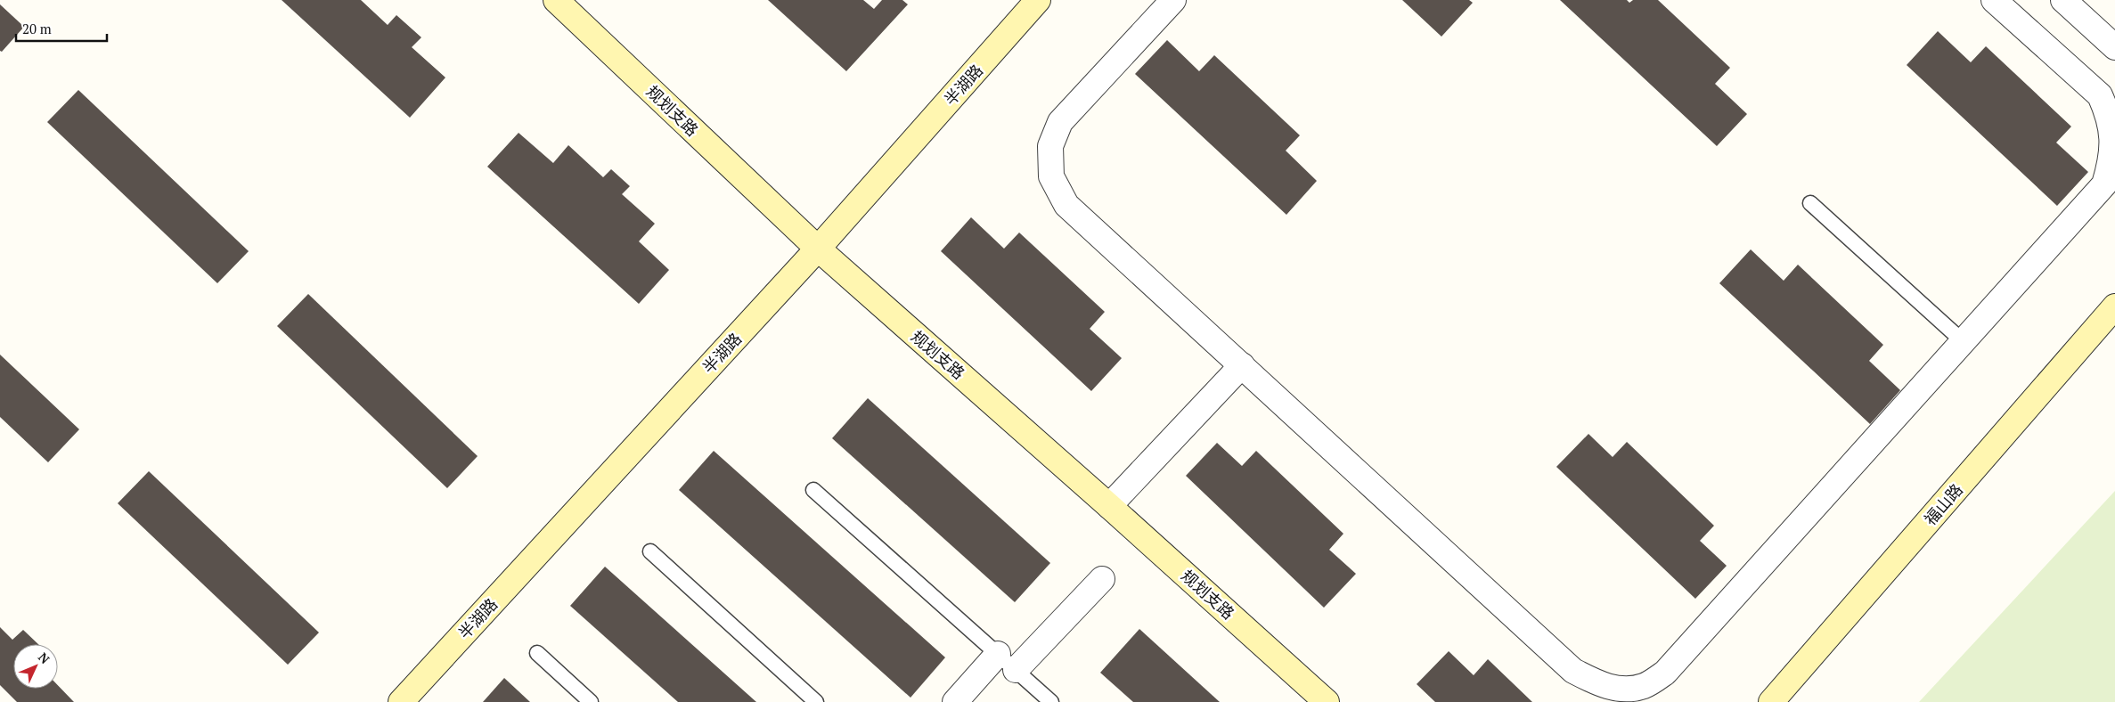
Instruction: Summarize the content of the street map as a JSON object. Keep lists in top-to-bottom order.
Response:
{
  "streets": {
    "street": ["半湖路", "规划支路", "福山路"]
  },
  "crossings": [
    ["半湖路", "规划支路"]
  ],
  "scale_bar": "20 m",
  "north": "top right"
}
